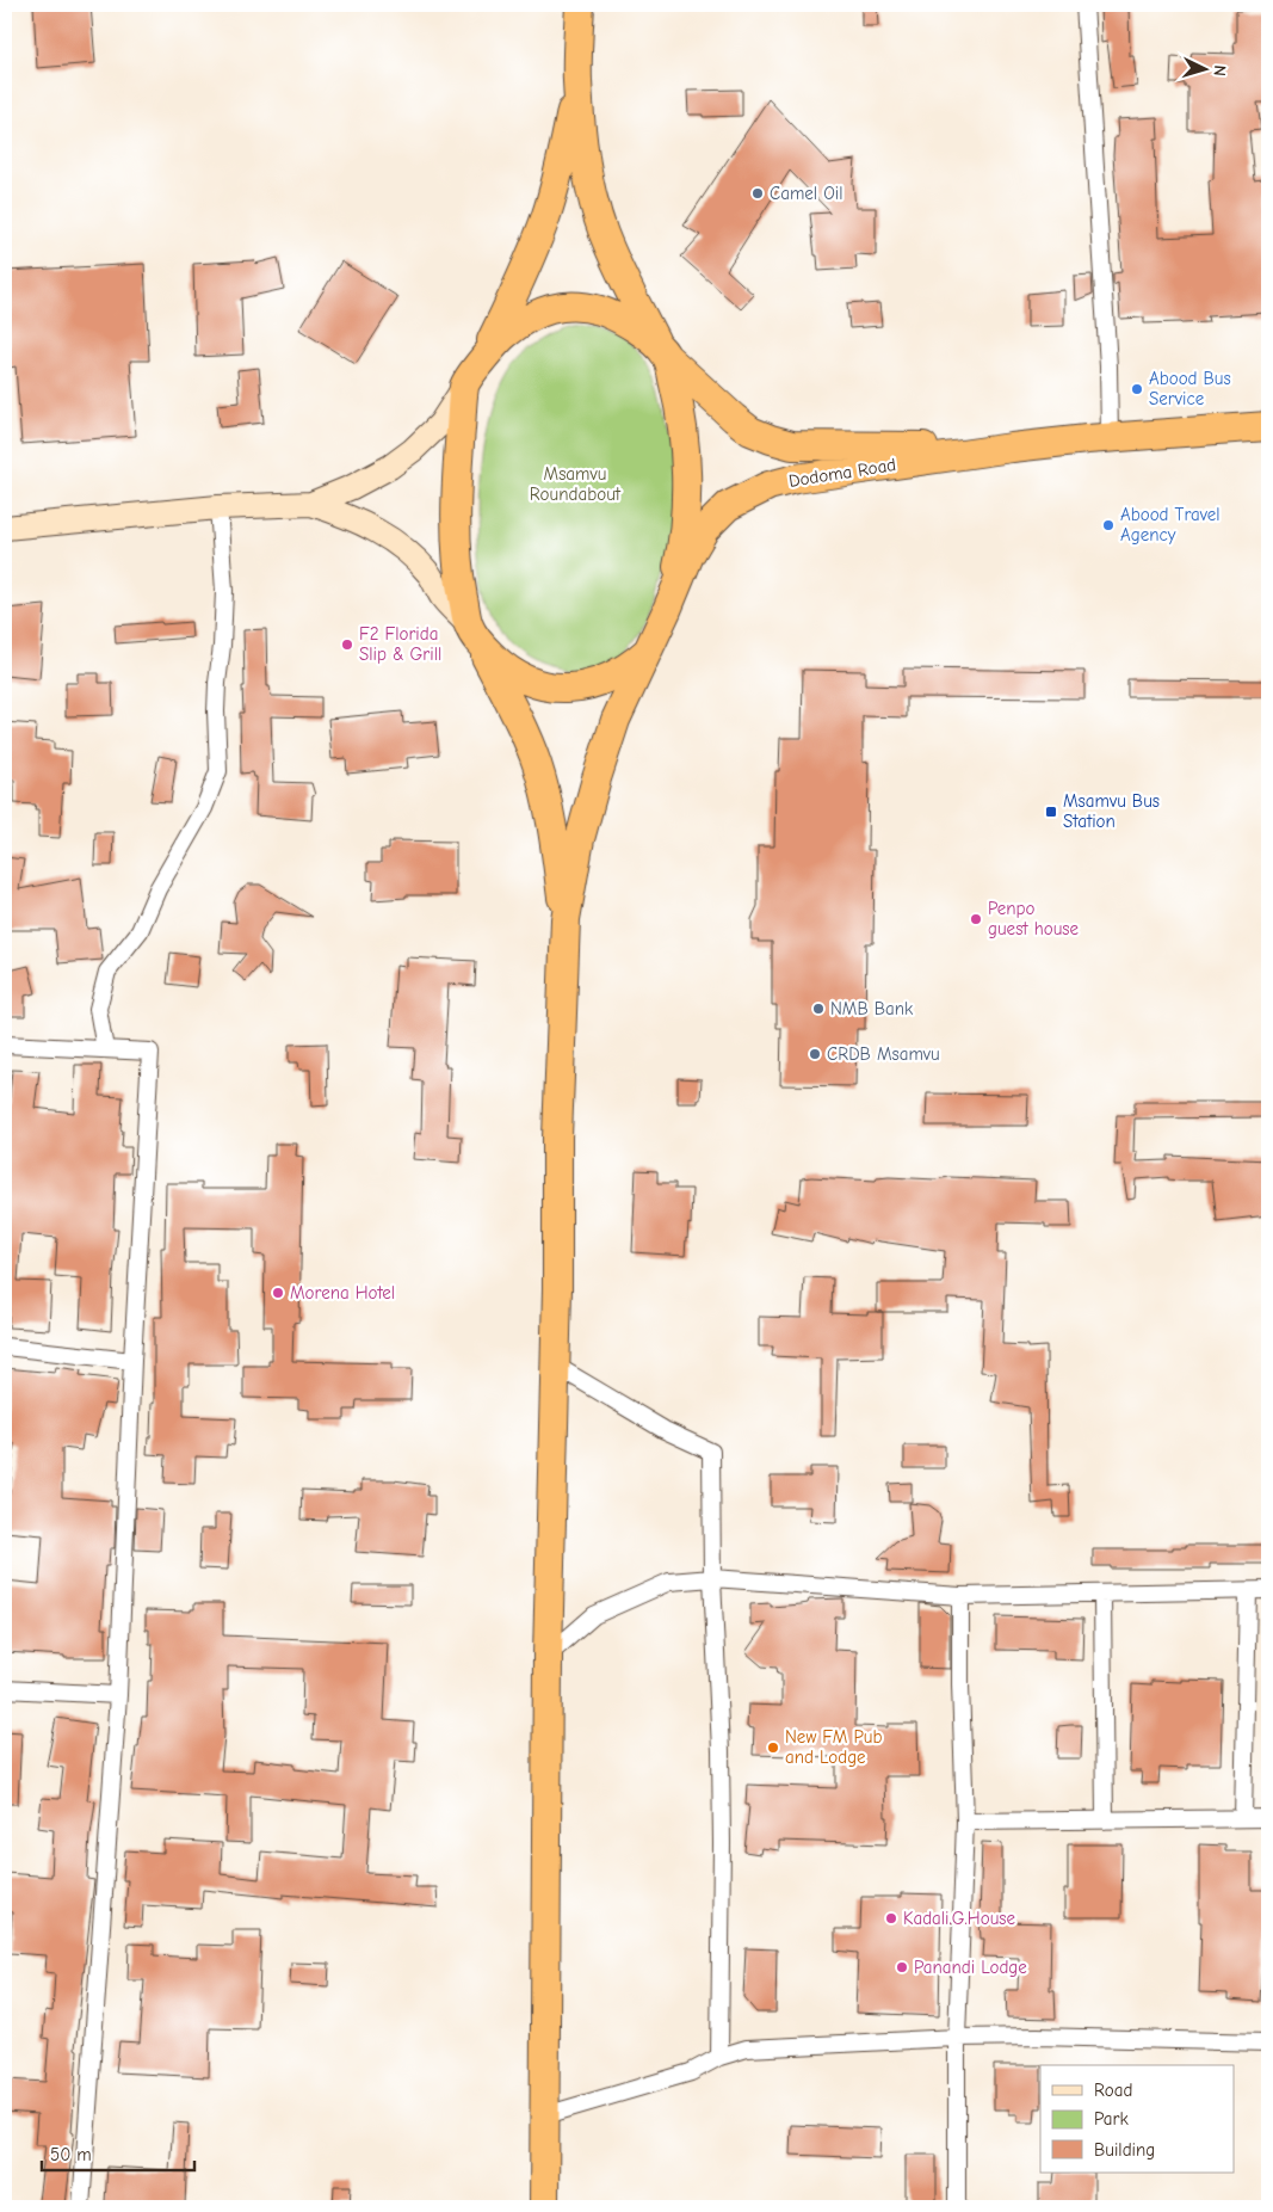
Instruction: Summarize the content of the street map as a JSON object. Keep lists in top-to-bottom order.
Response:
{
  "streets": {
    "highway": ["Dodoma Road"]
  },
  "parks": ["Msamvu Roundabout"],
  "places": {
    "other": [
      "Camel Oil",
      "Abood Bus Service",
      "Abood Travel Agency",
      "F2 Florida Slip & Grill",
      "Penpo guest house",
      "NMB Bank",
      "CRDB Msamvu",
      "Morena Hotel",
      "New FM Pub and Lodge",
      "Kadali.G.House",
      "Panandi Lodge"
    ],
    "transit": ["Msamvu Bus Station"]
  },
  "legend": ["Road", "Park", "Building"],
  "scale_bar": "50 m",
  "north": "right"
}
